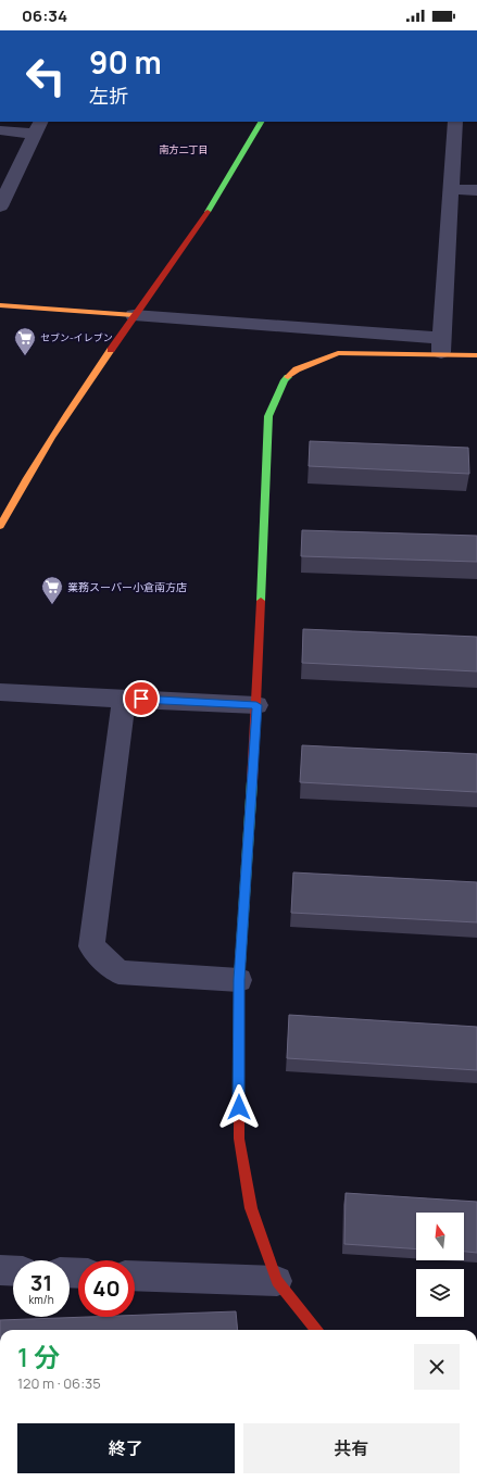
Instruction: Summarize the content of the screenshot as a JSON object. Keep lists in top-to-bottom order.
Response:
{
  "districts": ["南方二丁目"],
  "places": {
    "supermarket": ["セブン-イレブン", "業務スーパー小倉南方店"]
  },
  "north": "top",
  "page": {
    "status": "06:34",
    "turn": ["90 m", "左折"],
    "speed": "31 km/h",
    "limit": "40",
    "heading": ["1 分", "120 m · 06:35"],
    "buttons": ["終了", "共有"]
  }
}
